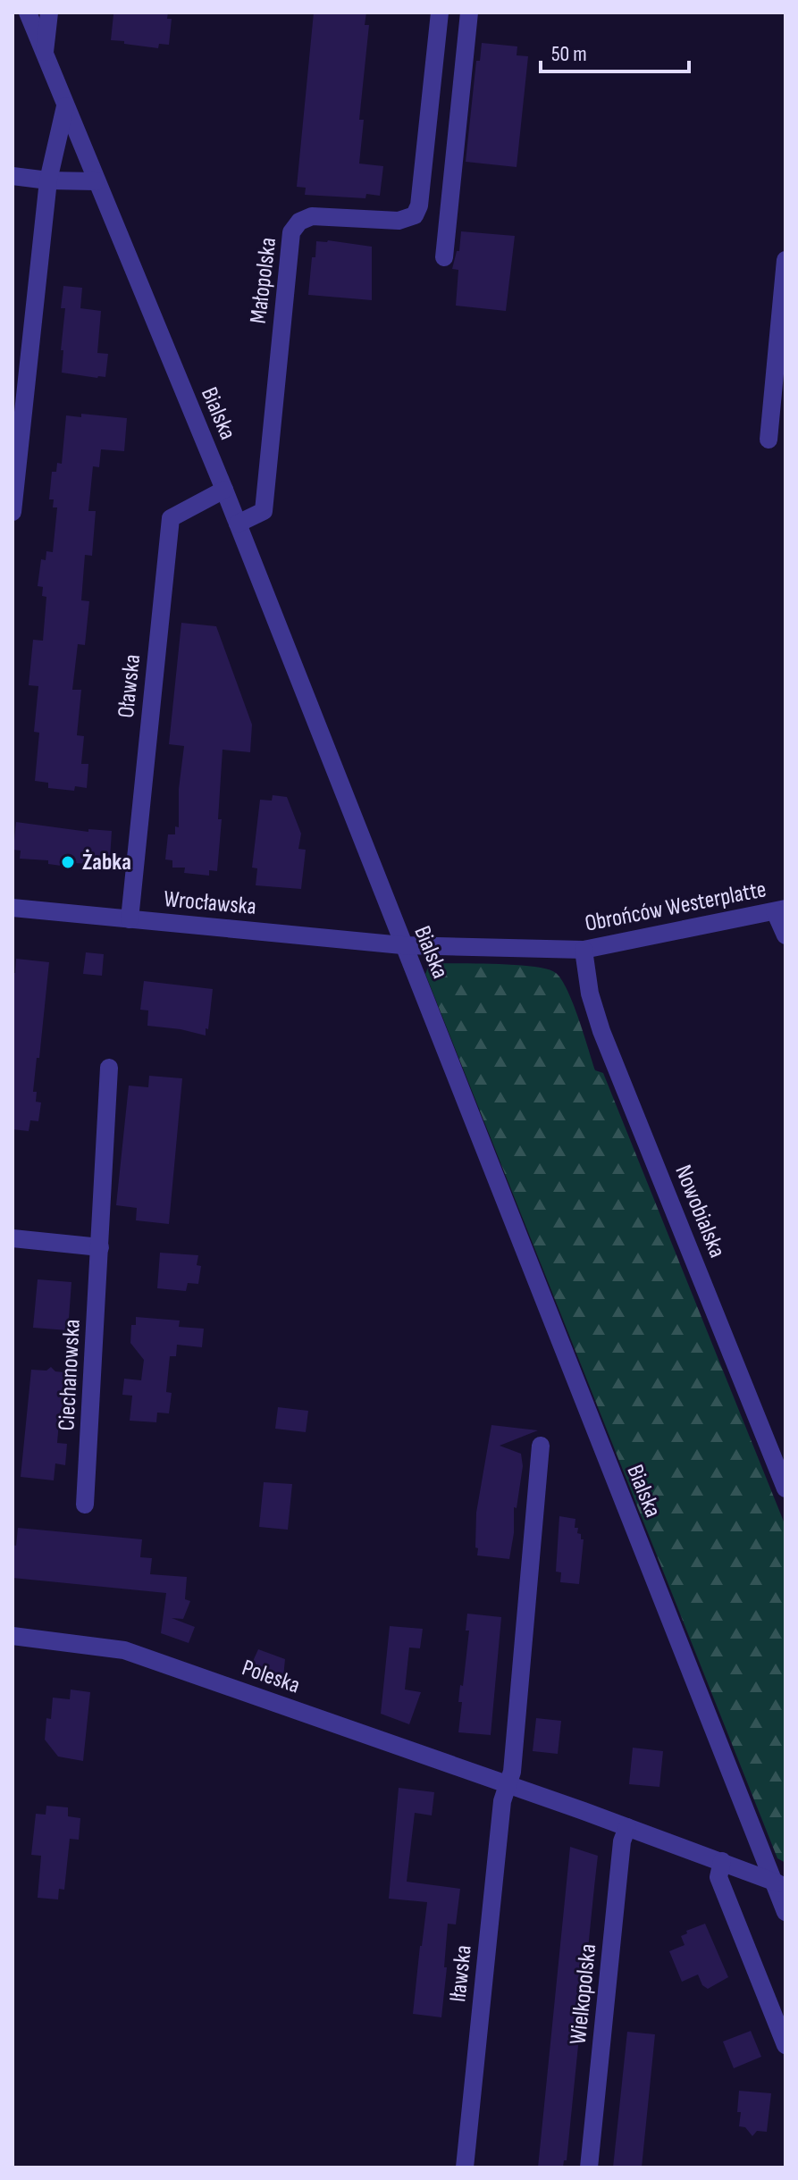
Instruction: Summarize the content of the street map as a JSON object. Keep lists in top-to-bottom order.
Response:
{
  "streets": {
    "street": [
      "Małopolska",
      "Bialska",
      "Oławska",
      "Wrocławska",
      "Obrońców Westerplatte",
      "Nowobialska",
      "Ciechanowska",
      "Poleska",
      "Iławska",
      "Wielkopolska"
    ]
  },
  "crossings": [
    ["Małopolska", "Bialska"],
    ["Bialska", "Oławska"],
    ["Bialska", "Wrocławska"],
    ["Bialska", "Obrońców Westerplatte"],
    ["Bialska", "Poleska"],
    ["Oławska", "Wrocławska"],
    ["Wrocławska", "Obrońców Westerplatte"],
    ["Obrońców Westerplatte", "Nowobialska"],
    ["Poleska", "Iławska"],
    ["Poleska", "Wielkopolska"]
  ],
  "places": ["Żabka"],
  "scale_bar": "50 m"
}
